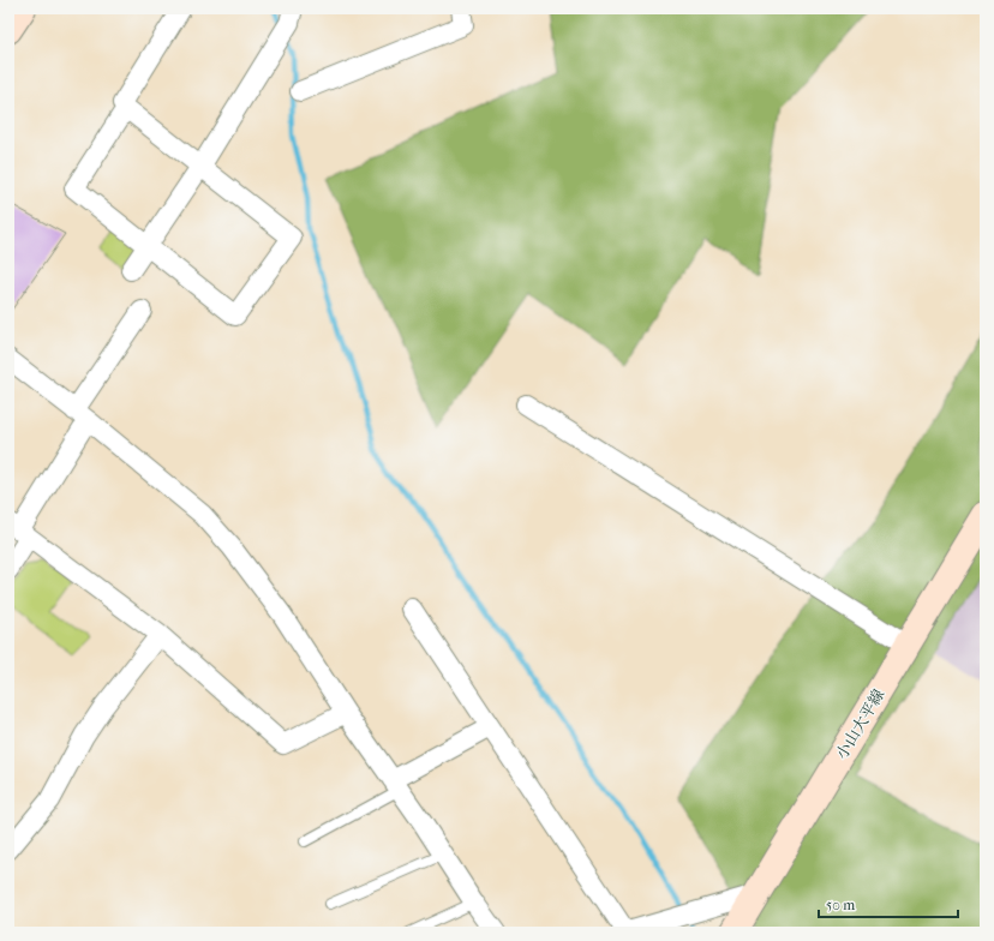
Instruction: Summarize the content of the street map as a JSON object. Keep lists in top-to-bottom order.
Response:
{
  "streets": {
    "main road": ["小山大平線"]
  },
  "scale_bar": "50 m"
}
